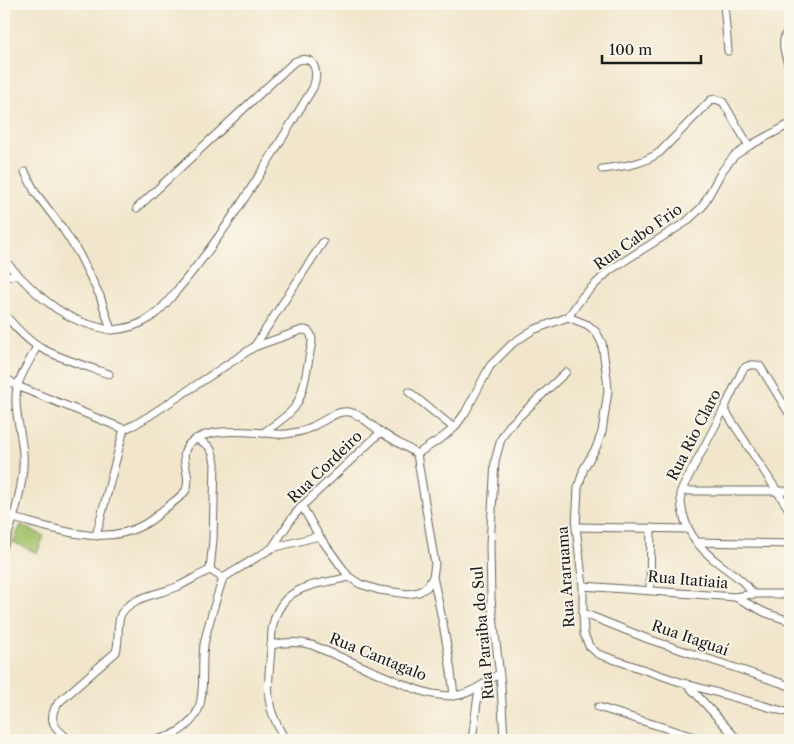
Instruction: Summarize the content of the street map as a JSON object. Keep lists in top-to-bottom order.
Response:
{
  "streets": {
    "street": [
      "Rua Cabo Frio",
      "Rua Rio Claro",
      "Rua Cordeiro",
      "Rua Araruama",
      "Rua Itatiaia",
      "Rua Paraiba do Sul",
      "Rua Itaguaí",
      "Rua Cantagalo"
    ]
  },
  "crossings": [
    ["Rua Cabo Frio", "Rua Araruama"],
    ["Rua Rio Claro", "Rua Itatiaia"],
    ["Rua Araruama", "Rua Itatiaia"],
    ["Rua Araruama", "Rua Itaguaí"],
    ["Rua Paraiba do Sul", "Rua Cantagalo"]
  ],
  "scale_bar": "100 m"
}
